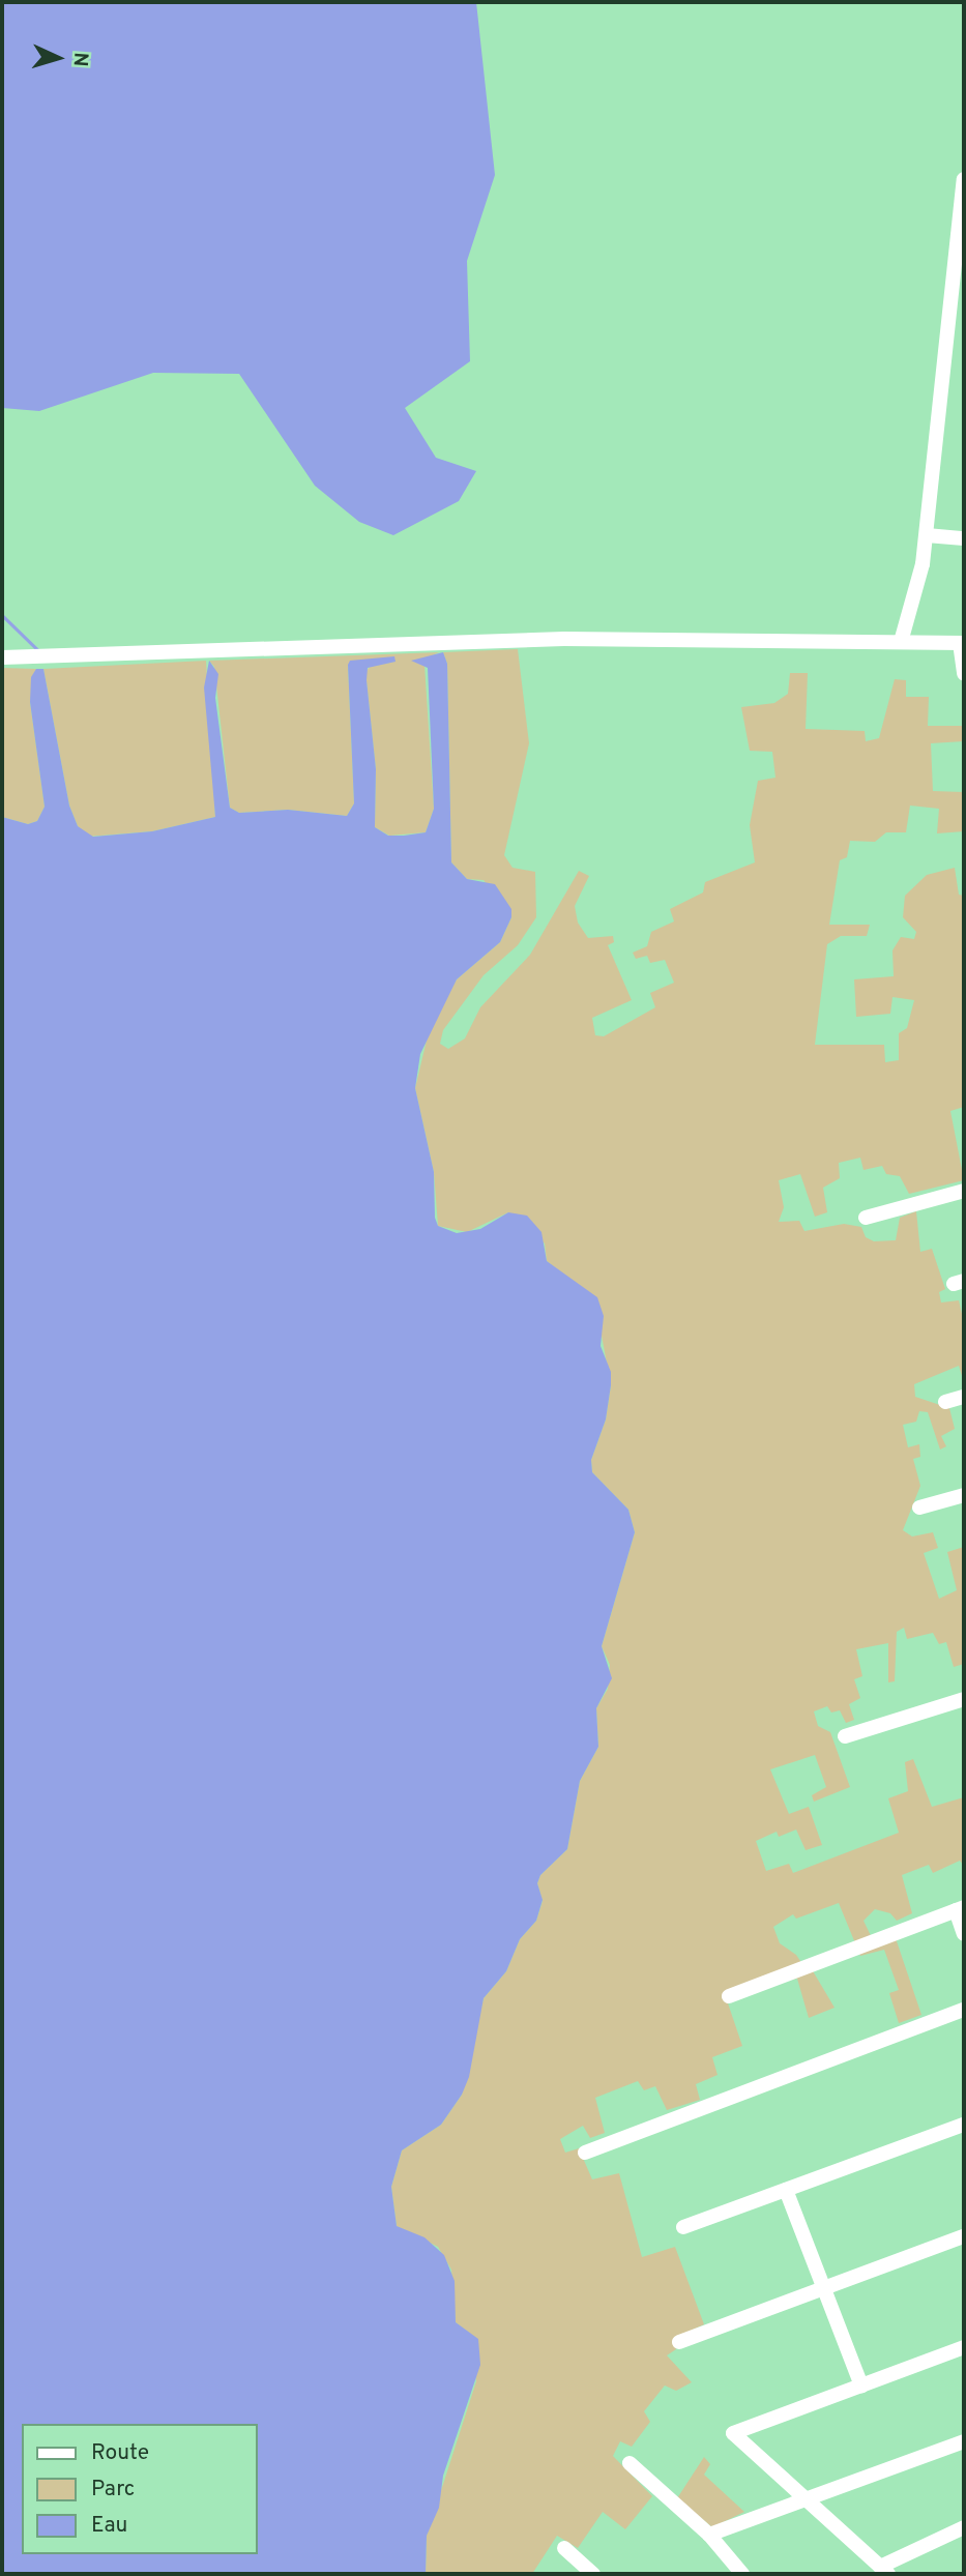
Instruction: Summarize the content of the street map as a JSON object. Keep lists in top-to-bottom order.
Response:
{
  "legend": ["Route", "Parc", "Eau"],
  "north": "right"
}
